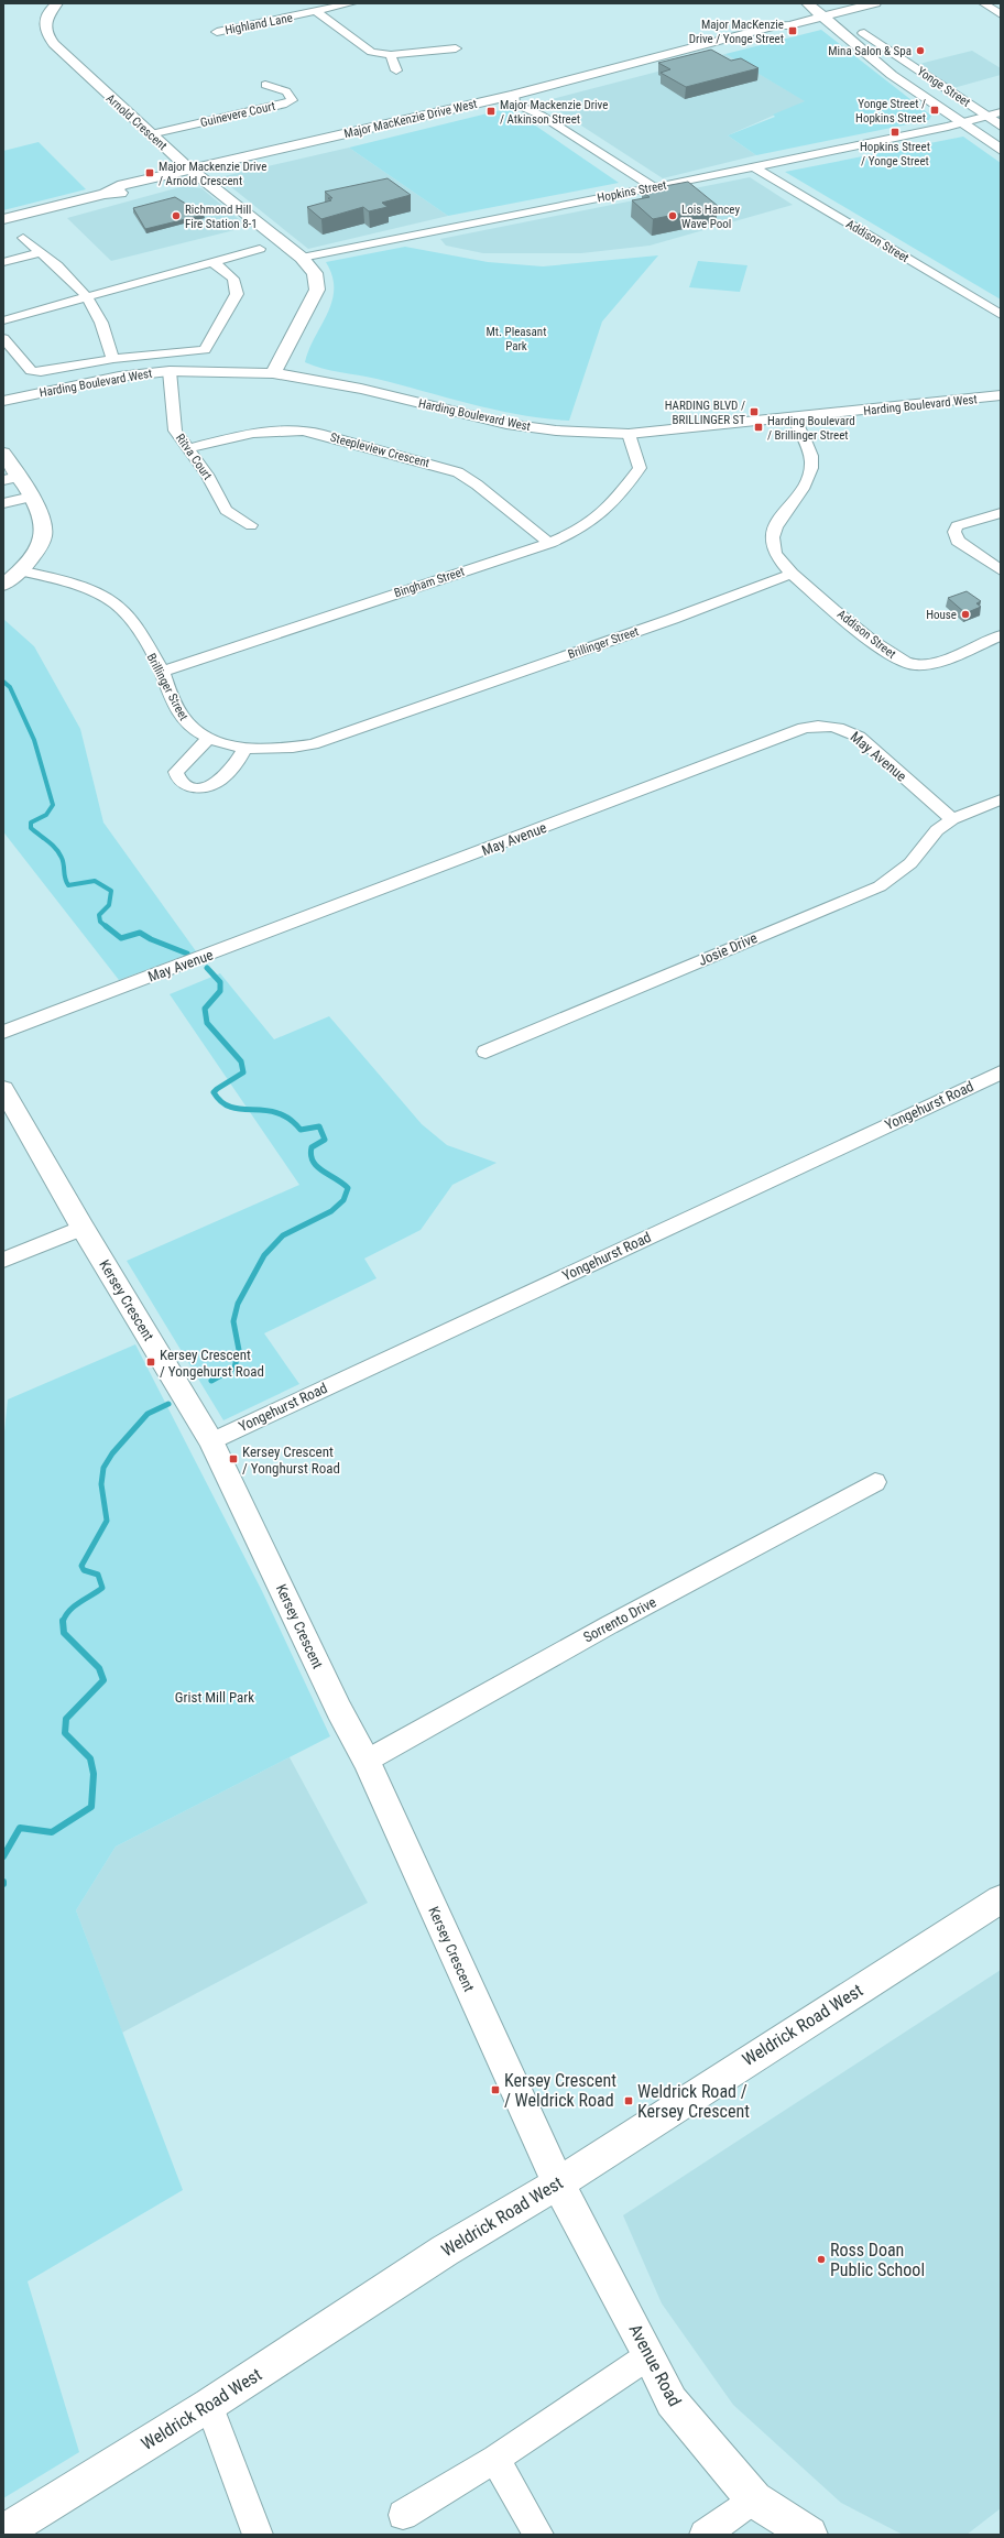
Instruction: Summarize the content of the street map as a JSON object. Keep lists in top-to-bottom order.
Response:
{
  "streets": {
    "street": [
      "Highland Lane",
      "Yonge Street",
      "Guinevere Court",
      "Major MacKenzie Drive West",
      "Arnold Crescent",
      "Hopkins Street",
      "Addison Street",
      "Harding Boulevard West",
      "Steepleview Crescent",
      "Ritva Court",
      "Bingham Street",
      "Brillinger Street",
      "May Avenue",
      "Josie Drive",
      "Yongehurst Road",
      "Kersey Crescent",
      "Sorrento Drive",
      "Weldrick Road West",
      "Avenue Road"
    ]
  },
  "crossings": [
    ["Yonge Street", "Major MacKenzie Drive West"],
    ["Yonge Street", "Hopkins Street"],
    ["Guinevere Court", "Arnold Crescent"],
    ["Major MacKenzie Drive West", "Arnold Crescent"],
    ["Arnold Crescent", "Hopkins Street"],
    ["Arnold Crescent", "Harding Boulevard West"],
    ["Hopkins Street", "Addison Street"],
    ["Addison Street", "Brillinger Street"],
    ["Harding Boulevard West", "Ritva Court"],
    ["Harding Boulevard West", "Bingham Street"],
    ["Steepleview Crescent", "Ritva Court"],
    ["Steepleview Crescent", "Bingham Street"],
    ["Bingham Street", "Brillinger Street"],
    ["May Avenue", "Josie Drive"],
    ["Yongehurst Road", "Kersey Crescent"],
    ["Kersey Crescent", "Sorrento Drive"],
    ["Kersey Crescent", "Weldrick Road West"],
    ["Kersey Crescent", "Avenue Road"],
    ["Weldrick Road West", "Avenue Road"]
  ],
  "parks": ["Mt. Pleasant Park", "Grist Mill Park"],
  "places": {
    "transit": [
      "Major MacKenzie Drive / Yonge Street",
      "Yonge Street / Hopkins Street",
      "Major Mackenzie Drive / Atkinson Street",
      "Hopkins Street / Yonge Street",
      "Major Mackenzie Drive / Arnold Crescent",
      "HARDING BLVD / BRILLINGER ST",
      "Harding Boulevard / Brillinger Street",
      "Kersey Crescent / Yongehurst Road",
      "Kersey Crescent / Yonghurst Road",
      "Kersey Crescent / Weldrick Road",
      "Weldrick Road / Kersey Crescent"
    ],
    "other": [
      "Mina Salon & Spa",
      "Richmond Hill Fire Station 8-1",
      "Lois Hancey Wave Pool",
      "House",
      "Ross Doan Public School"
    ]
  }
}
